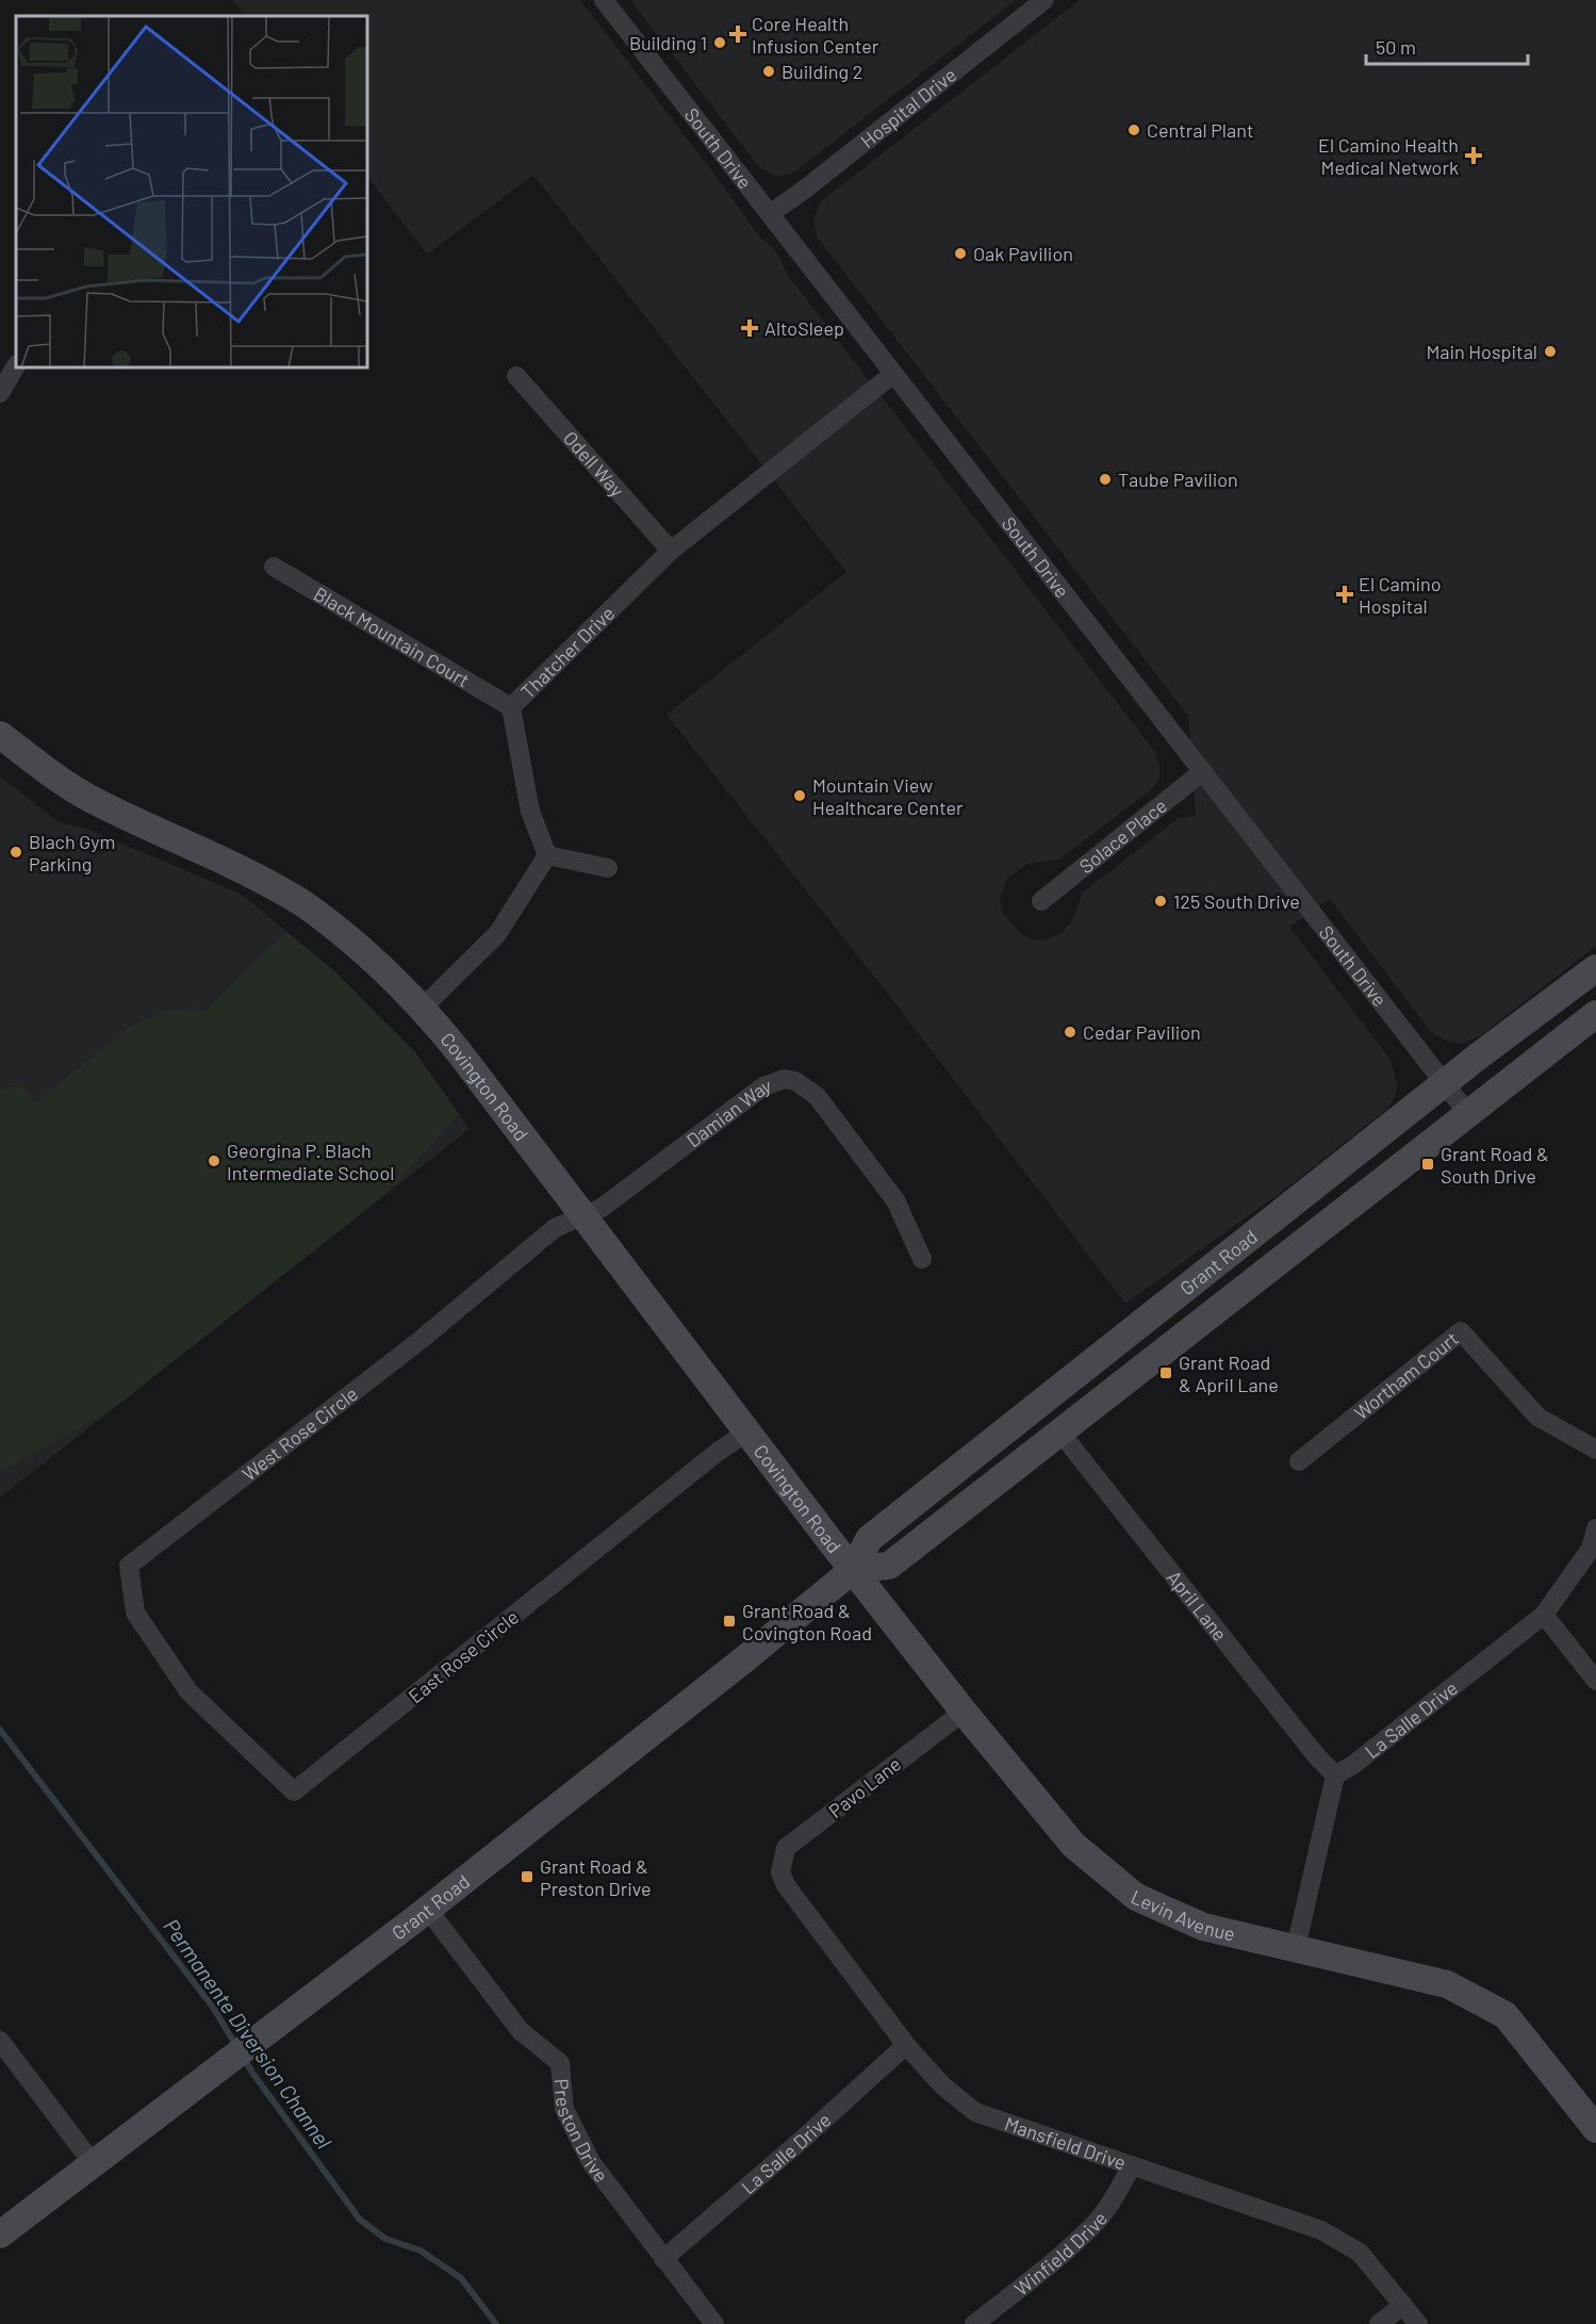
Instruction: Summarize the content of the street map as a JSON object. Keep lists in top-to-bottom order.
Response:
{
  "streets": {
    "main road": ["Covington Road", "Grant Road", "Levin Avenue"],
    "street": [
      "Hospital Drive",
      "South Drive",
      "Odell Way",
      "Black Mountain Court",
      "Thatcher Drive",
      "Solace Place",
      "Damian Way",
      "Wortham Court",
      "West Rose Circle",
      "April Lane",
      "East Rose Circle",
      "La Salle Drive",
      "Pavo Lane",
      "Preston Drive",
      "Mansfield Drive",
      "Winfield Drive"
    ]
  },
  "crossings": [
    ["Hospital Drive", "South Drive"],
    ["South Drive", "Thatcher Drive"],
    ["South Drive", "Solace Place"],
    ["South Drive", "Grant Road"],
    ["Odell Way", "Thatcher Drive"],
    ["Black Mountain Court", "Thatcher Drive"],
    ["Covington Road", "Damian Way"],
    ["Covington Road", "Grant Road"],
    ["Covington Road", "West Rose Circle"],
    ["Covington Road", "East Rose Circle"],
    ["Covington Road", "Levin Avenue"],
    ["Damian Way", "West Rose Circle"],
    ["Grant Road", "April Lane"],
    ["Grant Road", "Levin Avenue"],
    ["Grant Road", "Preston Drive"],
    ["West Rose Circle", "East Rose Circle"],
    ["April Lane", "La Salle Drive"],
    ["La Salle Drive", "Preston Drive"],
    ["La Salle Drive", "Mansfield Drive"],
    ["Pavo Lane", "Levin Avenue"],
    ["Pavo Lane", "Mansfield Drive"],
    ["Mansfield Drive", "Winfield Drive"]
  ],
  "water": ["Permanente Diversion Channel"],
  "places": {
    "health": [
      "Core Health Infusion Center",
      "El Camino Health Medical Network",
      "AltoSleep",
      "El Camino Hospital"
    ],
    "other": [
      "Building 1",
      "Building 2",
      "Central Plant",
      "Oak Pavilion",
      "Main Hospital",
      "Taube Pavilion",
      "Mountain View Healthcare Center",
      "Blach Gym Parking",
      "125 South Drive",
      "Cedar Pavilion",
      "Georgina P. Blach Intermediate School"
    ],
    "transit": [
      "Grant Road & South Drive",
      "Grant Road & April Lane",
      "Grant Road & Covington Road",
      "Grant Road & Preston Drive"
    ]
  },
  "scale_bar": "50 m"
}
